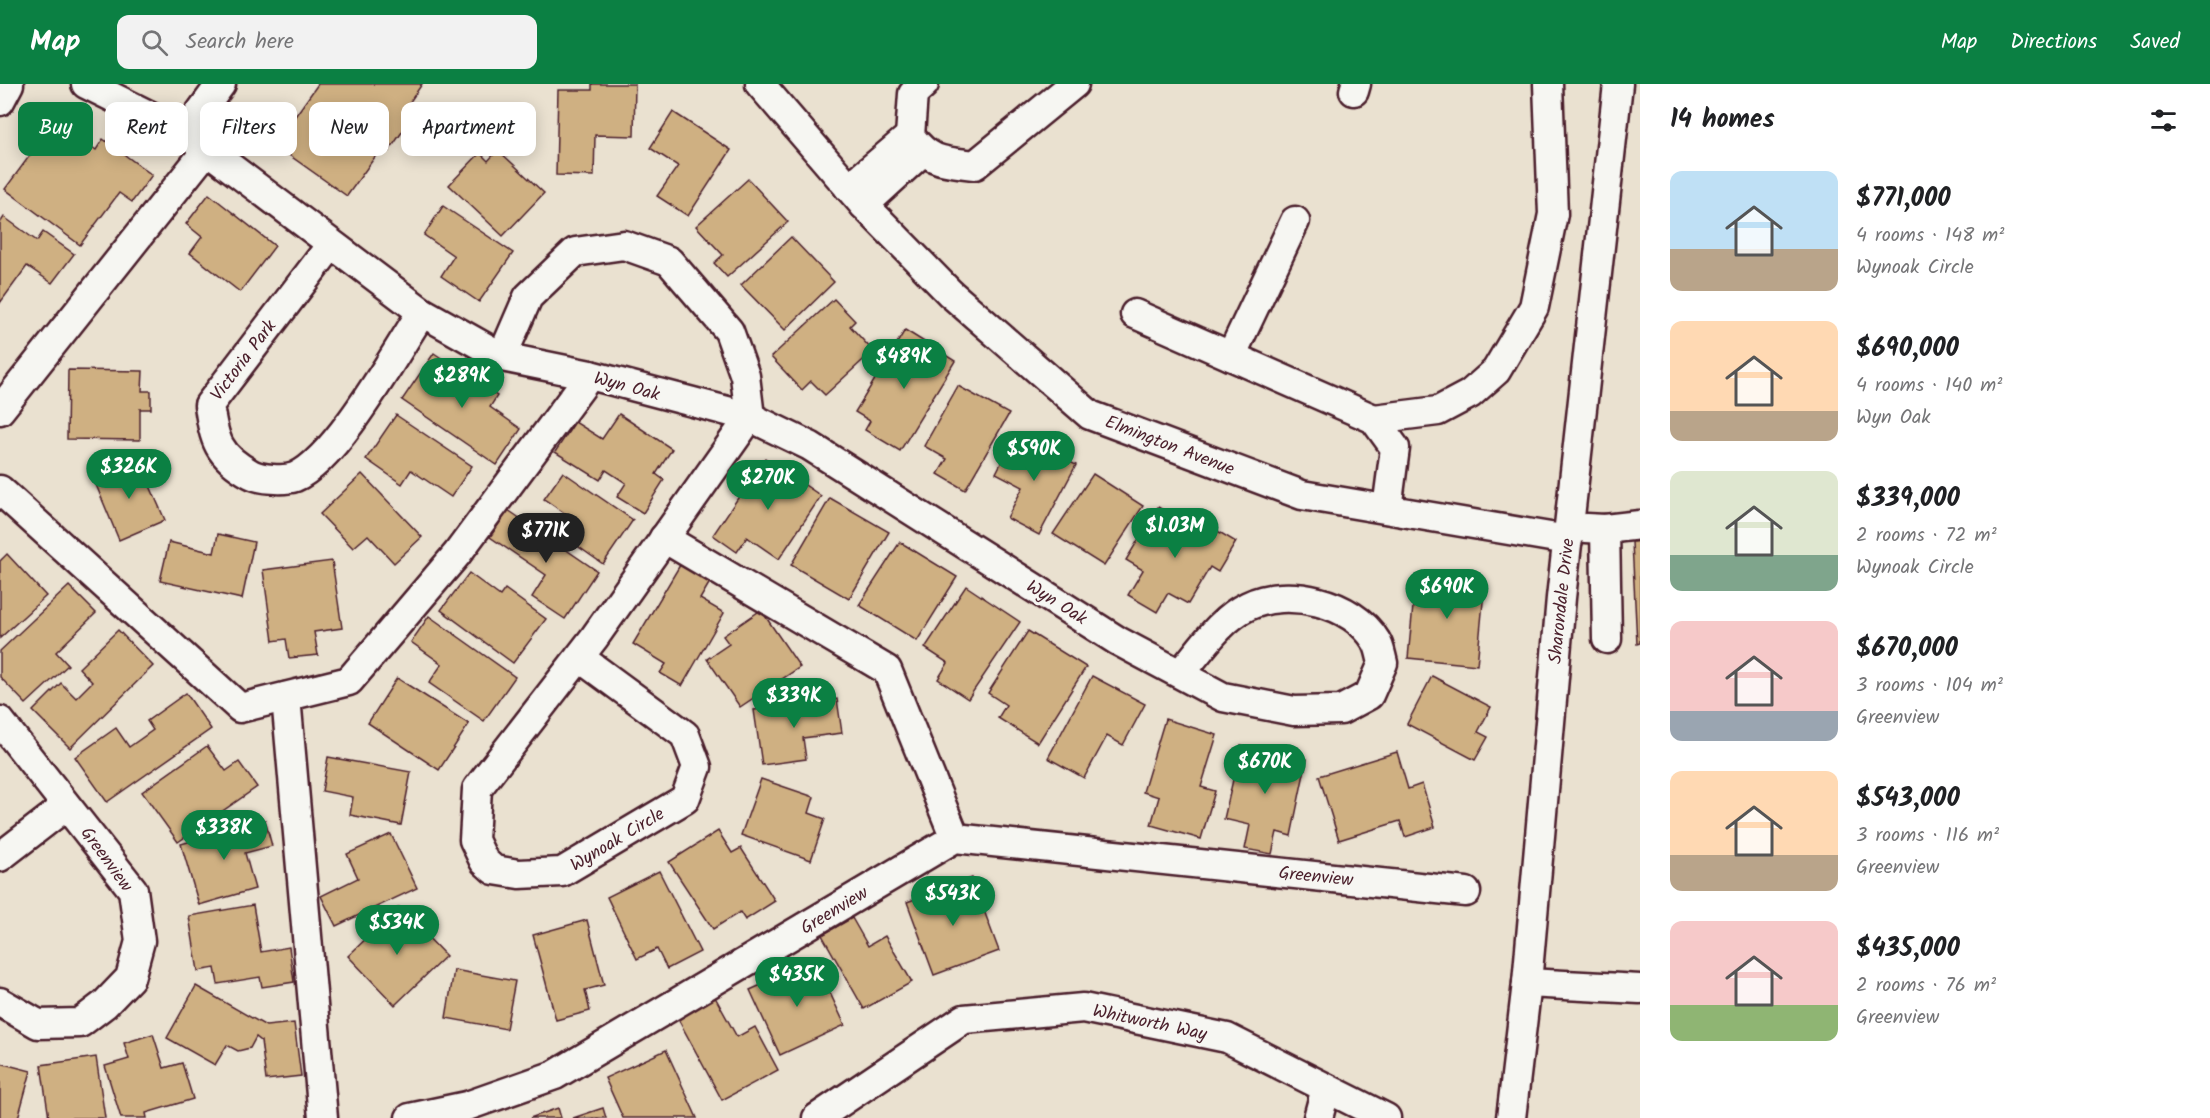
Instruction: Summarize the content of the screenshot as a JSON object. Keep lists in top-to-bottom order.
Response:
{
  "streets": {
    "street": [
      "Victoria Park",
      "Wyn Oak",
      "Elmington Avenue",
      "Sharondale Drive",
      "Wynoak Circle",
      "Greenview",
      "Whitworth Way"
    ]
  },
  "crossings": [
    ["Victoria Park", "Wyn Oak"],
    ["Wyn Oak", "Wynoak Circle"],
    ["Elmington Avenue", "Sharondale Drive"]
  ],
  "page": {
    "header": "Map",
    "search": "Search here",
    "nav": ["Map", "Directions", "Saved"],
    "heading": "14 homes",
    "chip": [
      "Buy",
      "Rent",
      "Filters",
      "New",
      "Apartment"
    ],
    "list": [
      {
        "name": "$771,000",
        "note": "4 rooms · 148 m² · Wynoak Circle"
      },
      {
        "name": "$690,000",
        "note": "4 rooms · 140 m² · Wyn Oak"
      },
      {
        "name": "$339,000",
        "note": "2 rooms · 72 m² · Wynoak Circle"
      },
      {
        "name": "$670,000",
        "note": "3 rooms · 104 m² · Greenview"
      },
      {
        "name": "$543,000",
        "note": "3 rooms · 116 m² · Greenview"
      },
      {
        "name": "$435,000",
        "note": "2 rooms · 76 m² · Greenview"
      }
    ],
    "price": [
      "$489K",
      "$289K",
      "$590K",
      "$326K",
      "$270K",
      "$1.03M",
      "$771K",
      "$690K",
      "$339K",
      "$670K",
      "$338K",
      "$543K",
      "$534K",
      "$435K"
    ]
  }
}
